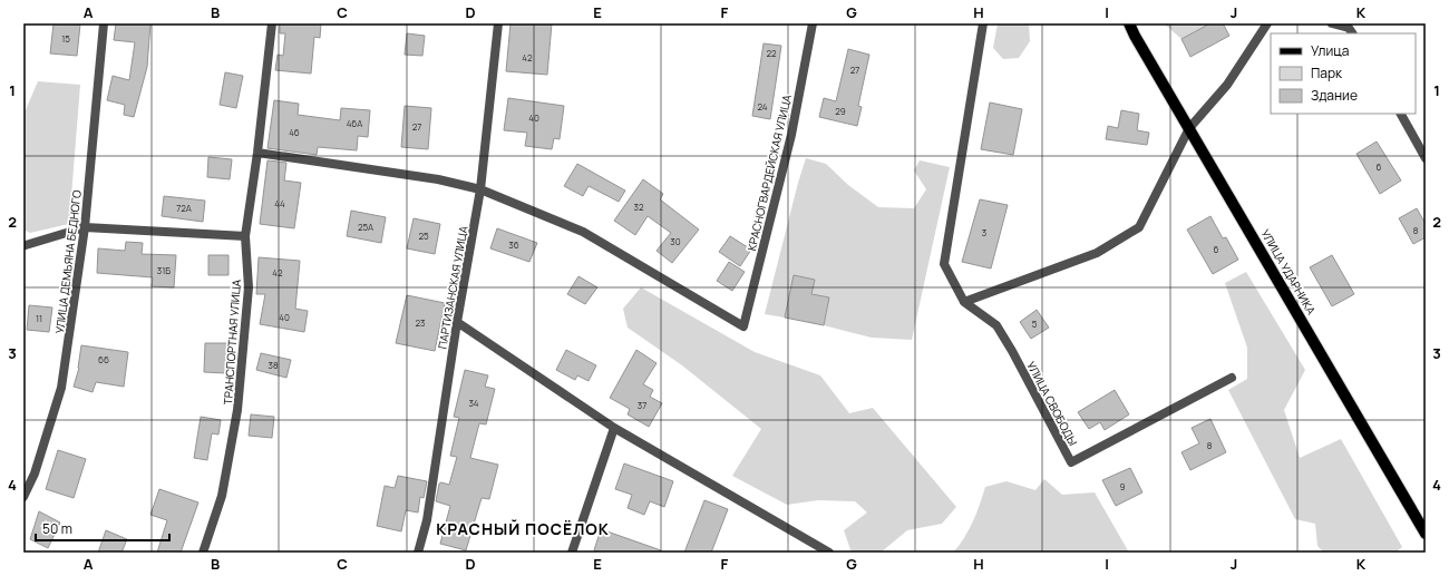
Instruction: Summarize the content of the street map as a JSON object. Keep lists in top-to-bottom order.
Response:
{
  "streets": {
    "main road": ["УЛИЦА УДАРНИКА"],
    "street": [
      "КРАСНОГВАРДЕЙСКАЯ УЛИЦА",
      "УЛИЦА ДЕМЬЯНА БЕДНОГО",
      "ПАРТИЗАНСКАЯ УЛИЦА",
      "ТРАНСПОРТНАЯ УЛИЦА",
      "УЛИЦА СВОБОДЫ"
    ]
  },
  "crossings": [
    ["КРАСНОГВАРДЕЙСКАЯ УЛИЦА", "ПАРТИЗАНСКАЯ УЛИЦА"]
  ],
  "districts": ["КРАСНЫЙ ПОСЁЛОК"],
  "house_numbers": [
    "15",
    "22",
    "42",
    "27",
    "24",
    "29",
    "40",
    "46А",
    "27",
    "46",
    "6",
    "44",
    "32",
    "72А",
    "25А",
    "8",
    "3",
    "25",
    "30",
    "36",
    "6",
    "31Б",
    "42",
    "40",
    "11",
    "23",
    "5",
    "66",
    "38",
    "34",
    "37",
    "8",
    "9"
  ],
  "legend": ["Улица", "Парк", "Здание"],
  "scale_bar": "50 m",
  "grid": {
    "columns": [
      "A",
      "B",
      "C",
      "D",
      "E",
      "F",
      "G",
      "H",
      "I",
      "J",
      "K"
    ],
    "rows": [
      "1",
      "2",
      "3",
      "4"
    ]
  }
}
